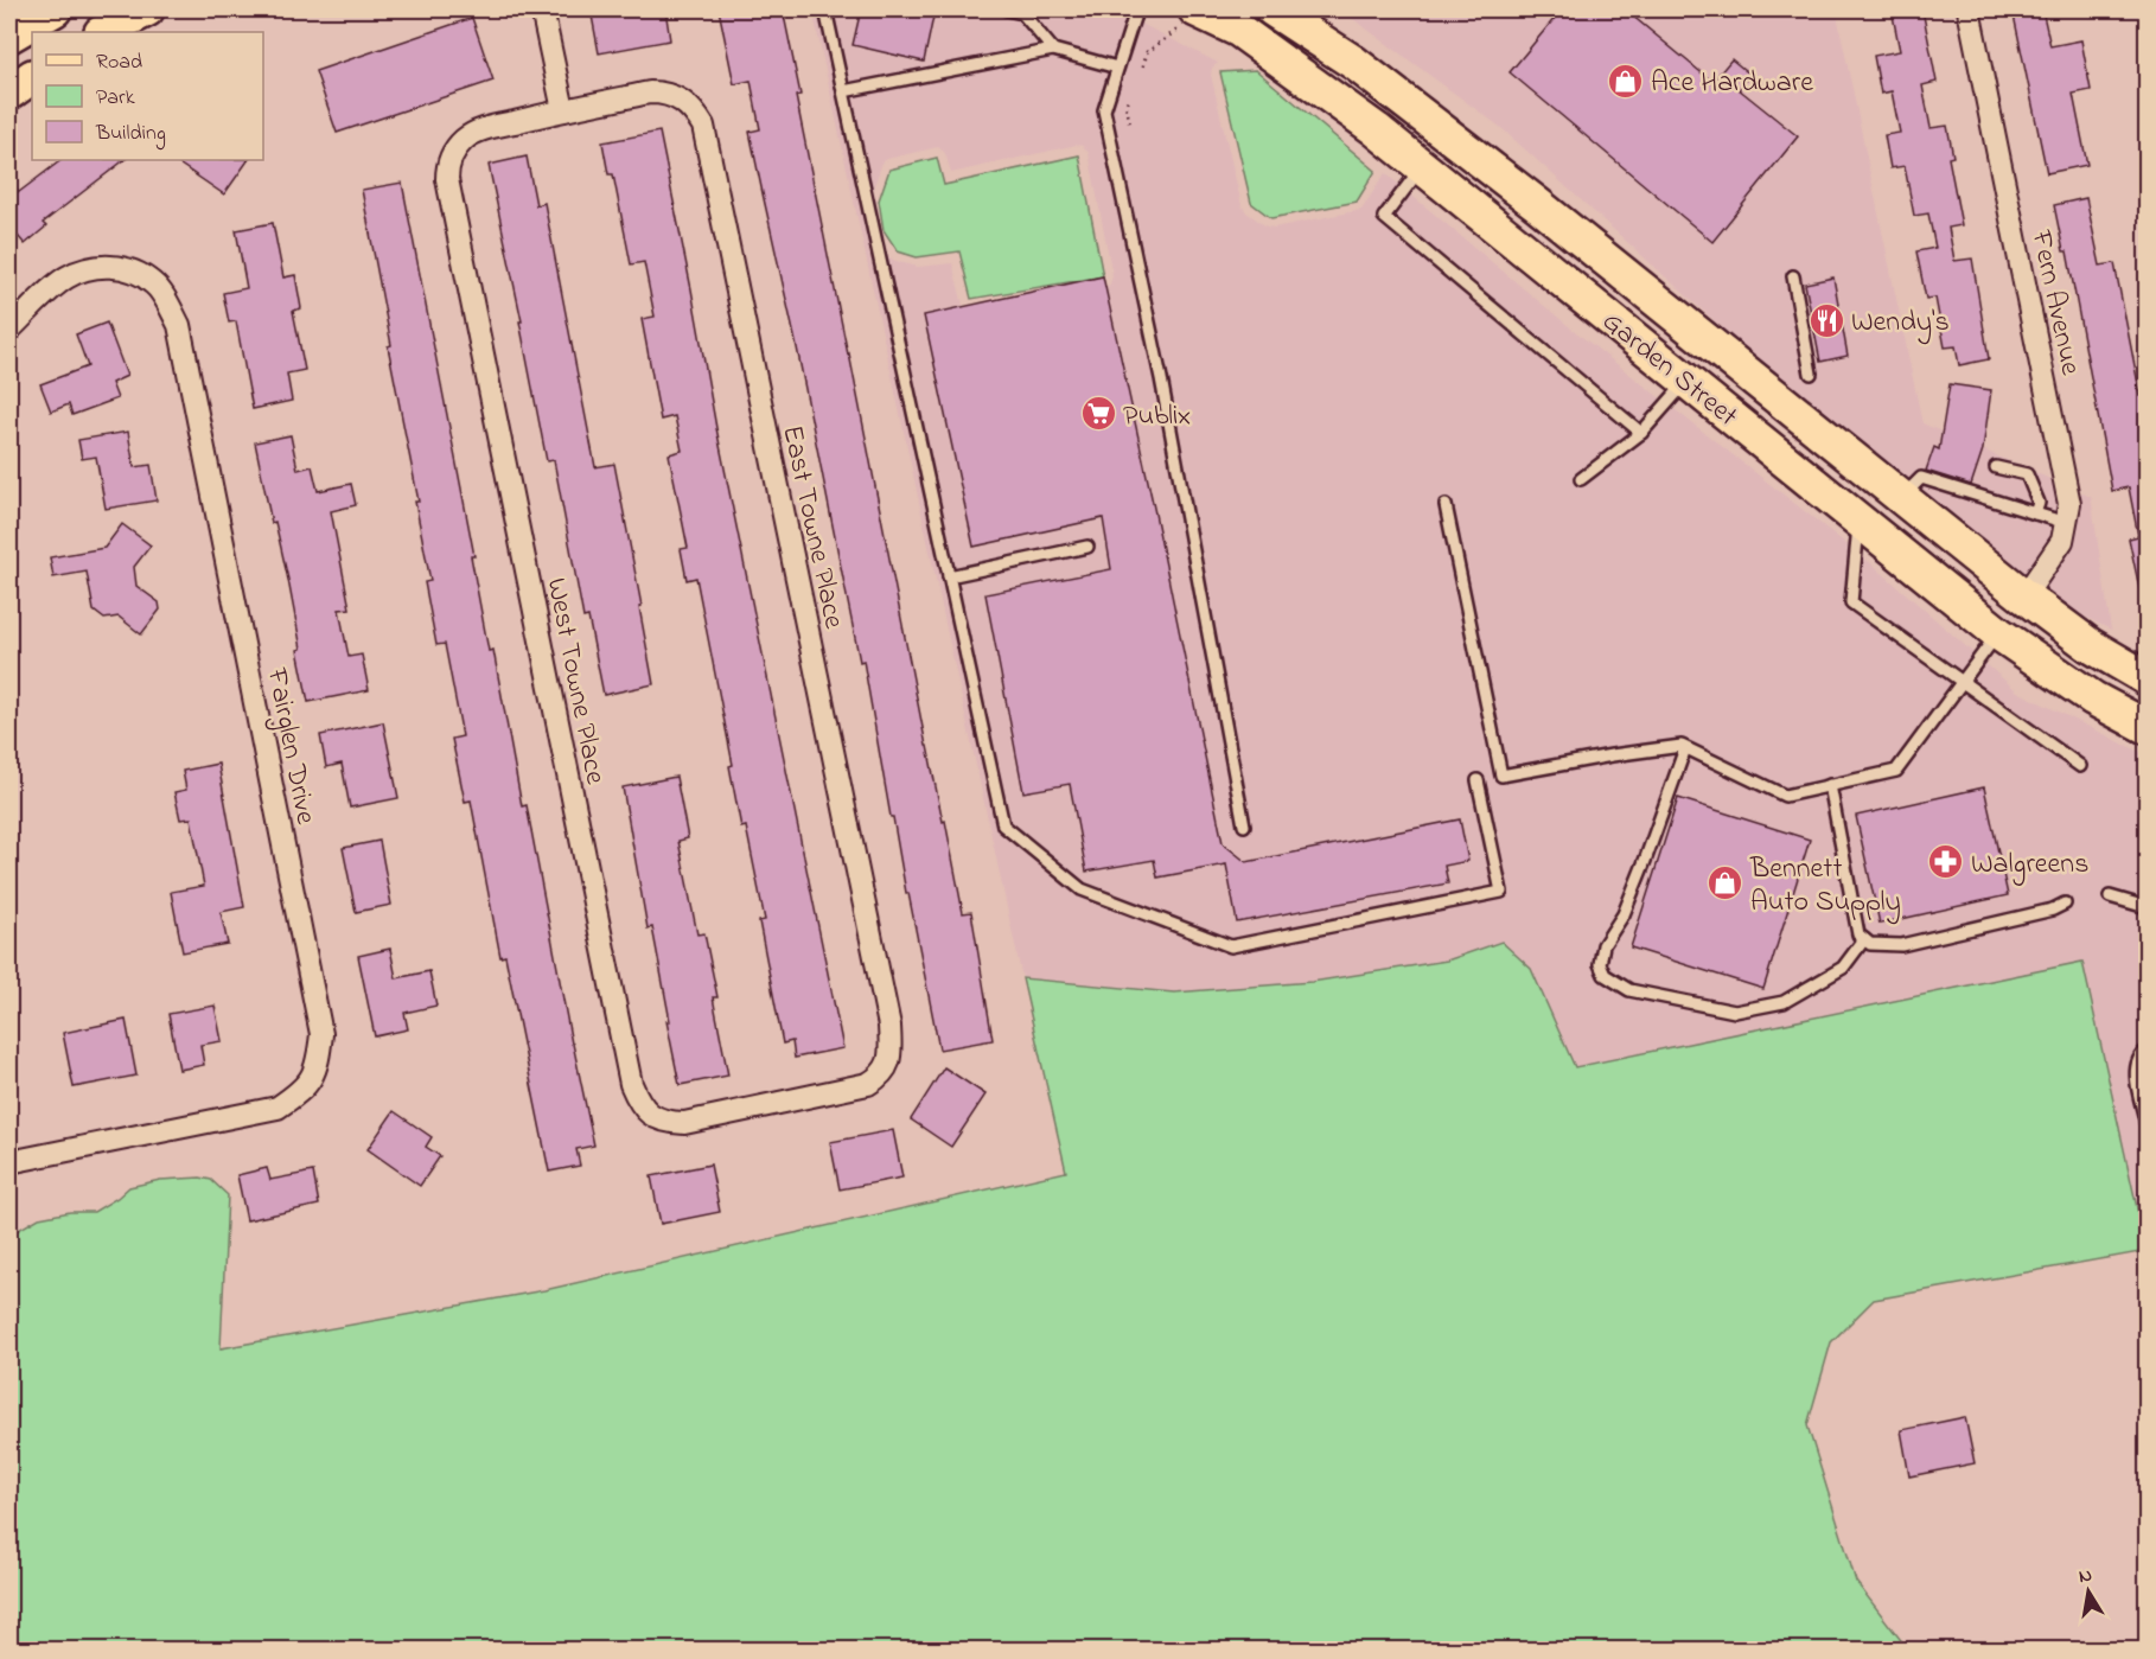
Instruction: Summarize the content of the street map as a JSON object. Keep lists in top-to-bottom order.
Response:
{
  "streets": {
    "main road": ["Garden Street"],
    "street": [
      "Fern Avenue",
      "East Towne Place",
      "West Towne Place",
      "Fairglen Drive"
    ]
  },
  "crossings": [
    ["Fern Avenue", "Garden Street"],
    ["East Towne Place", "West Towne Place"]
  ],
  "places": {
    "shop": ["Ace Hardware", "Bennett Auto Supply"],
    "restaurant": ["Wendy's"],
    "supermarket": ["Publix"],
    "pharmacy": ["Walgreens"]
  },
  "legend": ["Road", "Park", "Building"],
  "north": "top"
}
